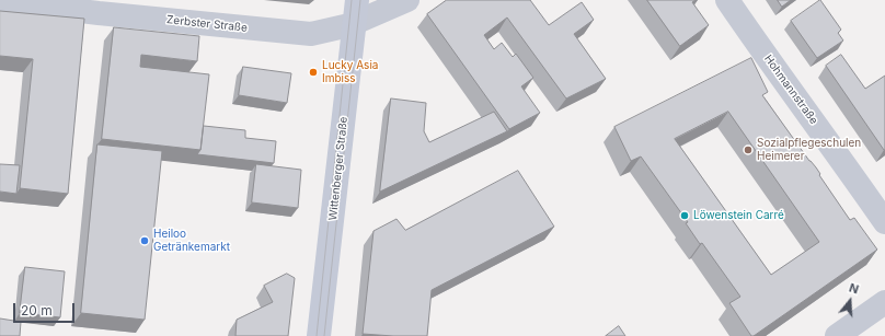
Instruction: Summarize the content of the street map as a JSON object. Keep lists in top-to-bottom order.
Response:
{
  "streets": {
    "main road": ["Wittenberger Straße"],
    "street": ["Zerbster Straße", "Hohmannstraße"]
  },
  "crossings": [
    ["Zerbster Straße", "Wittenberger Straße"]
  ],
  "places": [
    "Lucky Asia Imbiss",
    "Sozialpflegeschulen Heimerer",
    "Löwenstein Carré",
    "Heiloo Getränkemarkt"
  ],
  "scale_bar": "20 m",
  "north": "top"
}
